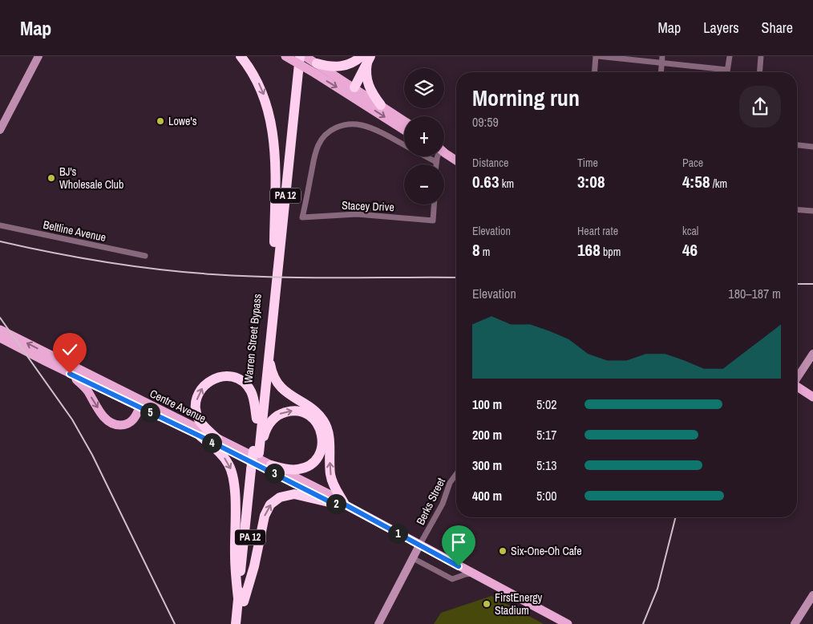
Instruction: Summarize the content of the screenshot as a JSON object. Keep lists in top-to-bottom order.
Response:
{
  "streets": {
    "highway": ["PA 12", "Warren Street Bypass"],
    "main road": ["Centre Avenue"],
    "street": ["Stacey Drive", "Beltline Avenue", "Berks Street"]
  },
  "crossings": [
    ["Centre Avenue", "Berks Street"]
  ],
  "places": [
    "Lowe's",
    "BJ's Wholesale Club",
    "Six-One-Oh Cafe",
    "FirstEnergy Stadium"
  ],
  "page": {
    "header": "Map",
    "nav": ["Map", "Layers", "Share"],
    "map_buttons": ["+", "−"],
    "heading": ["Morning run", "09:59"],
    "stats": [
      ["Distance", "0.63 km"],
      ["Time", "3:08"],
      ["Pace", "4:58 /km"],
      ["Elevation", "8 m"],
      ["Heart rate", "168 bpm"],
      ["kcal", "46"]
    ],
    "chart": ["Elevation", "180–187 m"],
    "list": [
      {
        "name": "100 m",
        "note": "5:02"
      },
      {
        "name": "200 m",
        "note": "5:17"
      },
      {
        "name": "300 m",
        "note": "5:13"
      },
      {
        "name": "400 m",
        "note": "5:00"
      }
    ],
    "pins": [
      "5",
      "4",
      "3",
      "2",
      "1"
    ]
  }
}
